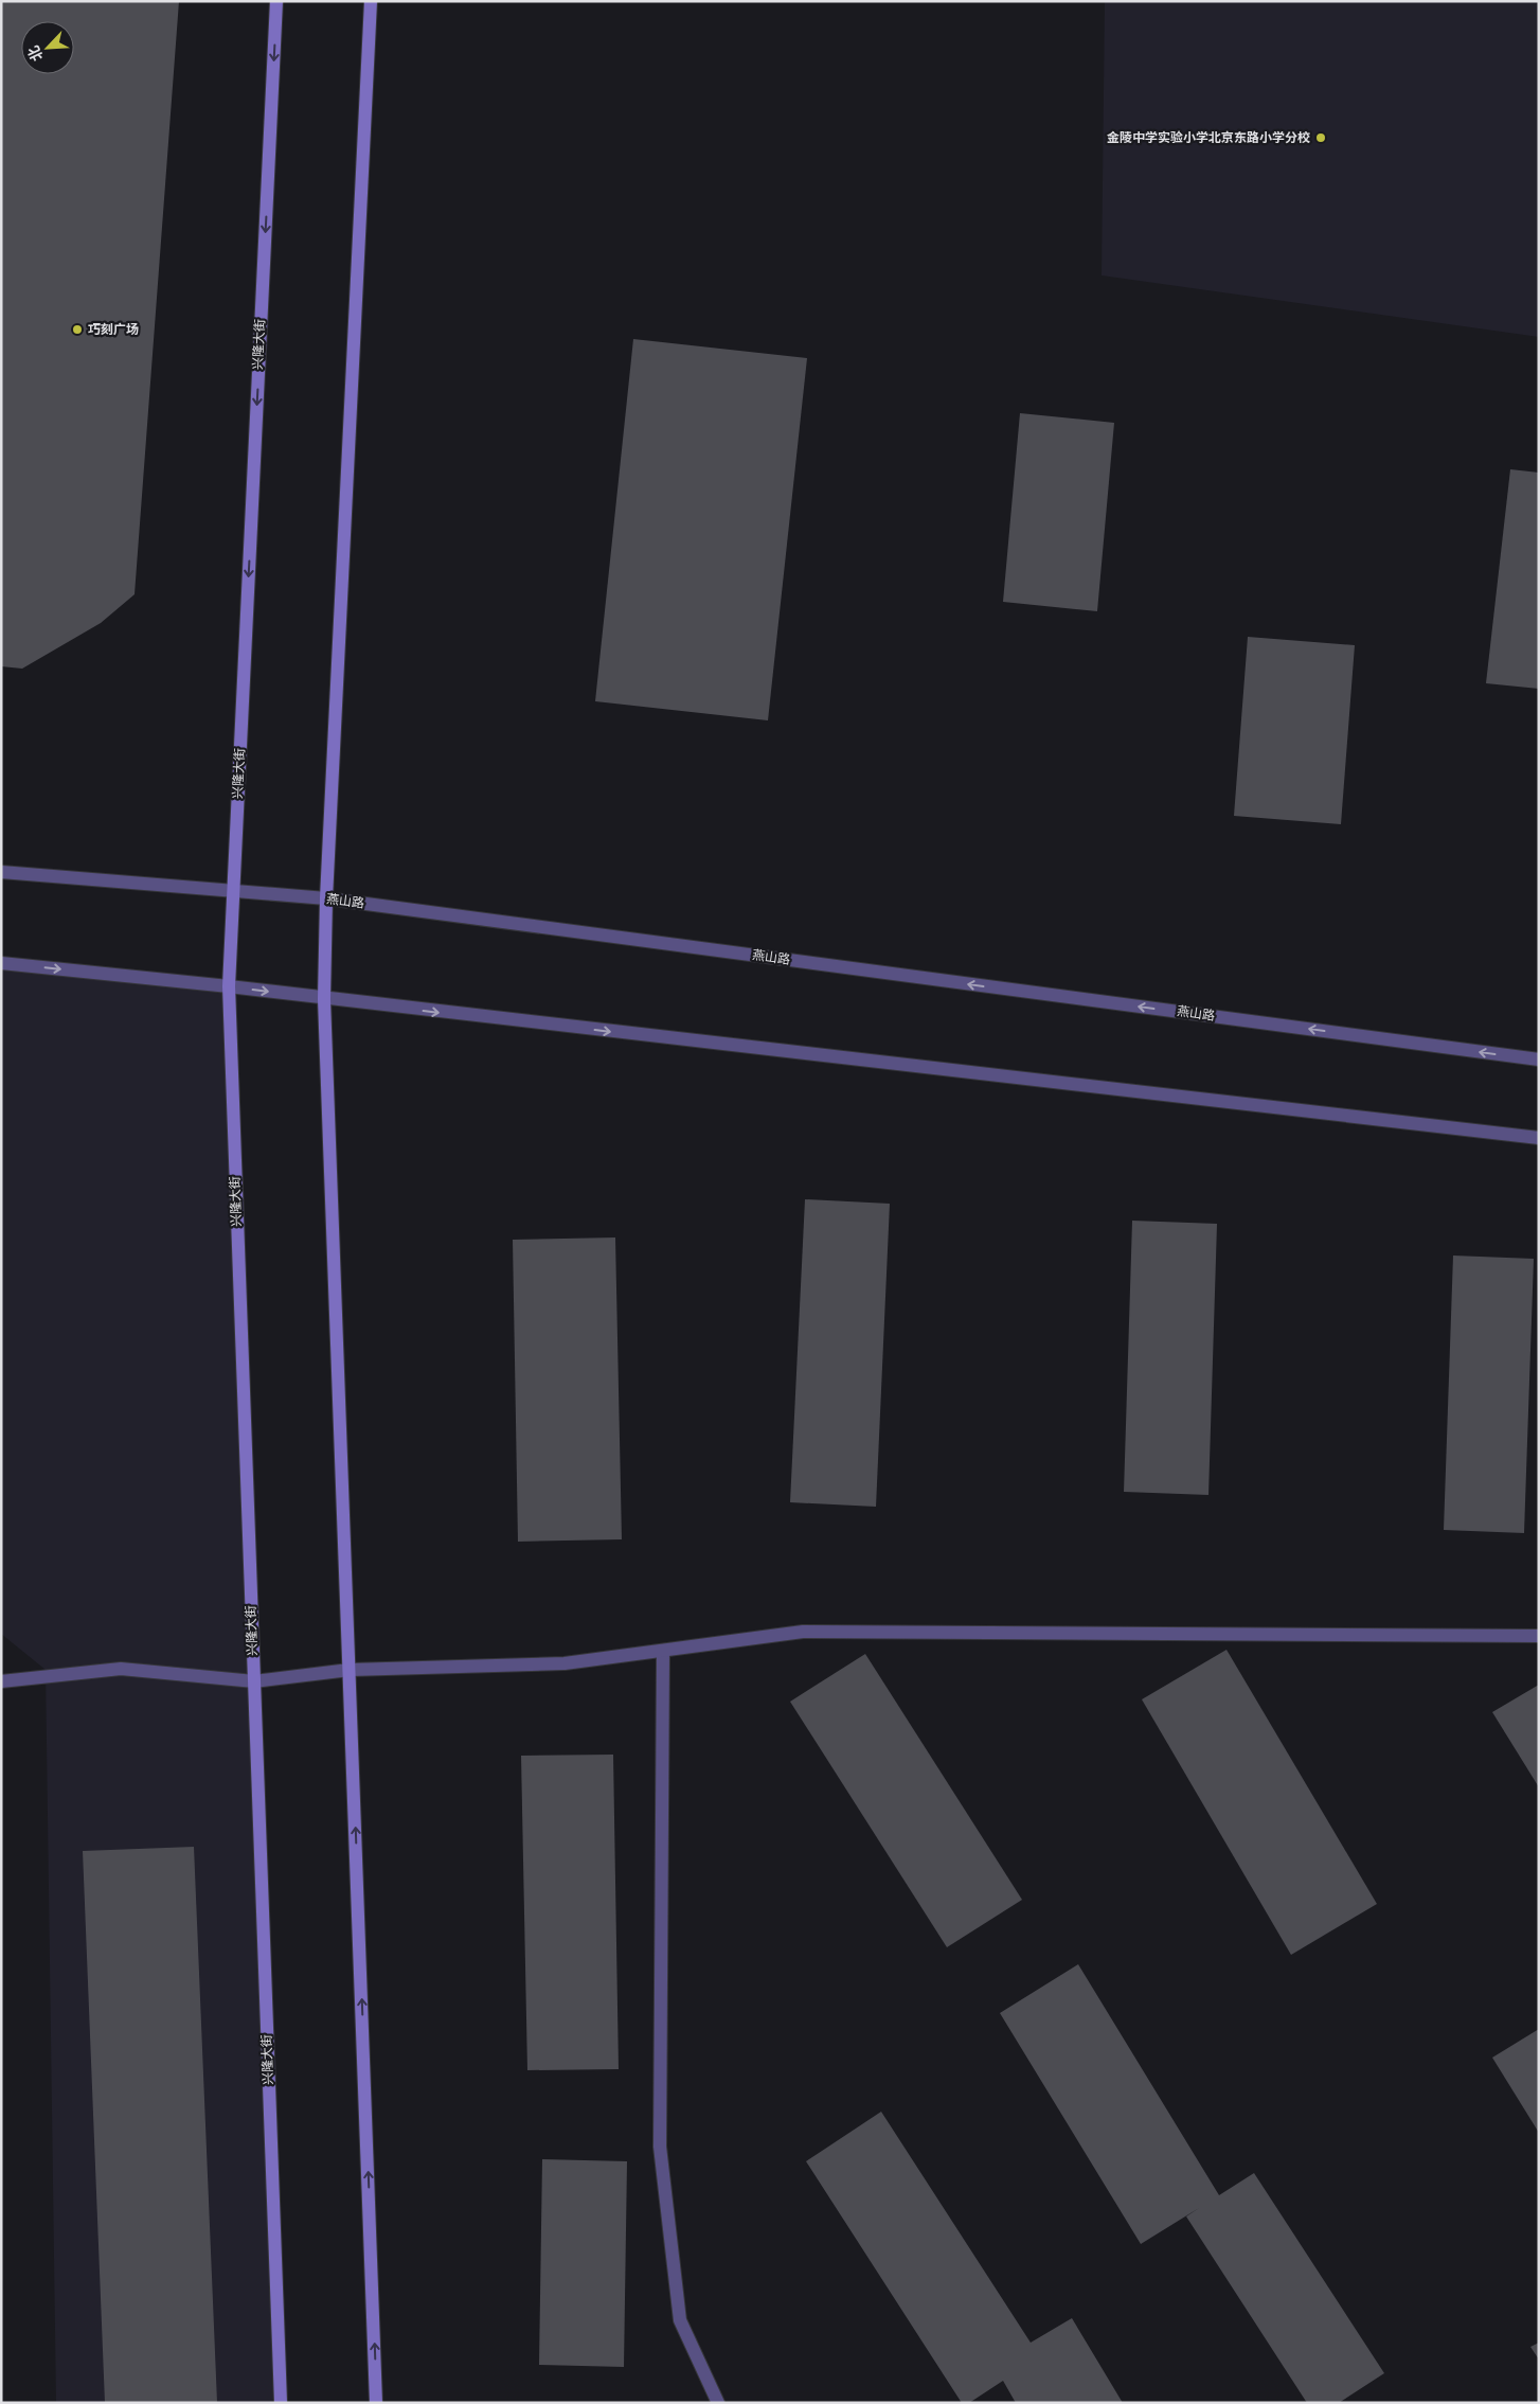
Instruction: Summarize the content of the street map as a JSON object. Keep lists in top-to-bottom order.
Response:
{
  "streets": {
    "main road": ["兴隆大街"],
    "street": ["燕山路"]
  },
  "crossings": [
    ["兴隆大街", "燕山路"]
  ],
  "places": ["金陵中学实验小学北京东路小学分校", "巧刻广场"],
  "north": "bottom left"
}
